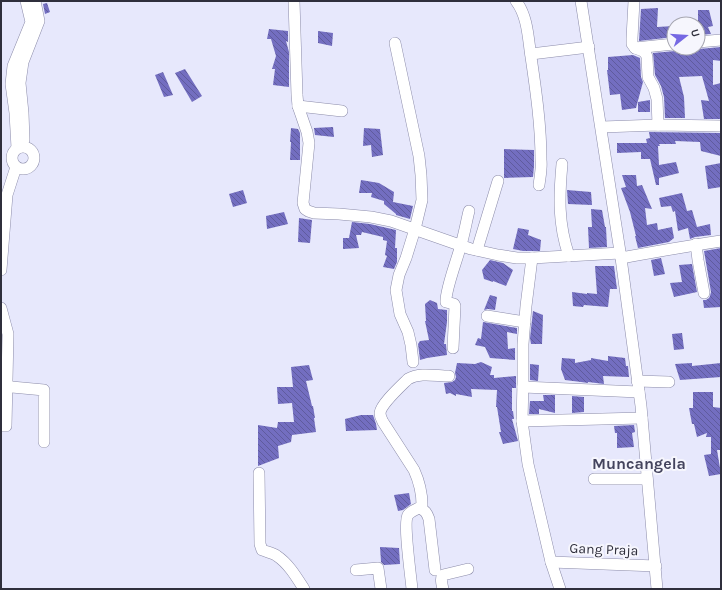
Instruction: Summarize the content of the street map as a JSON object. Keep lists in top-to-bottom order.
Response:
{
  "streets": {
    "street": ["Gang Praja"]
  },
  "districts": ["Muncangela"],
  "north": "right"
}
